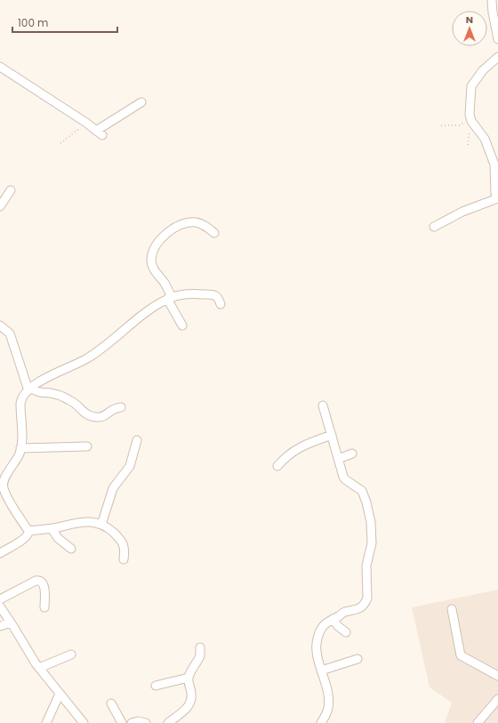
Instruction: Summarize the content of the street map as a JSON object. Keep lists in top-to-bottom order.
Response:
{
  "scale_bar": "100 m",
  "north": "top"
}
